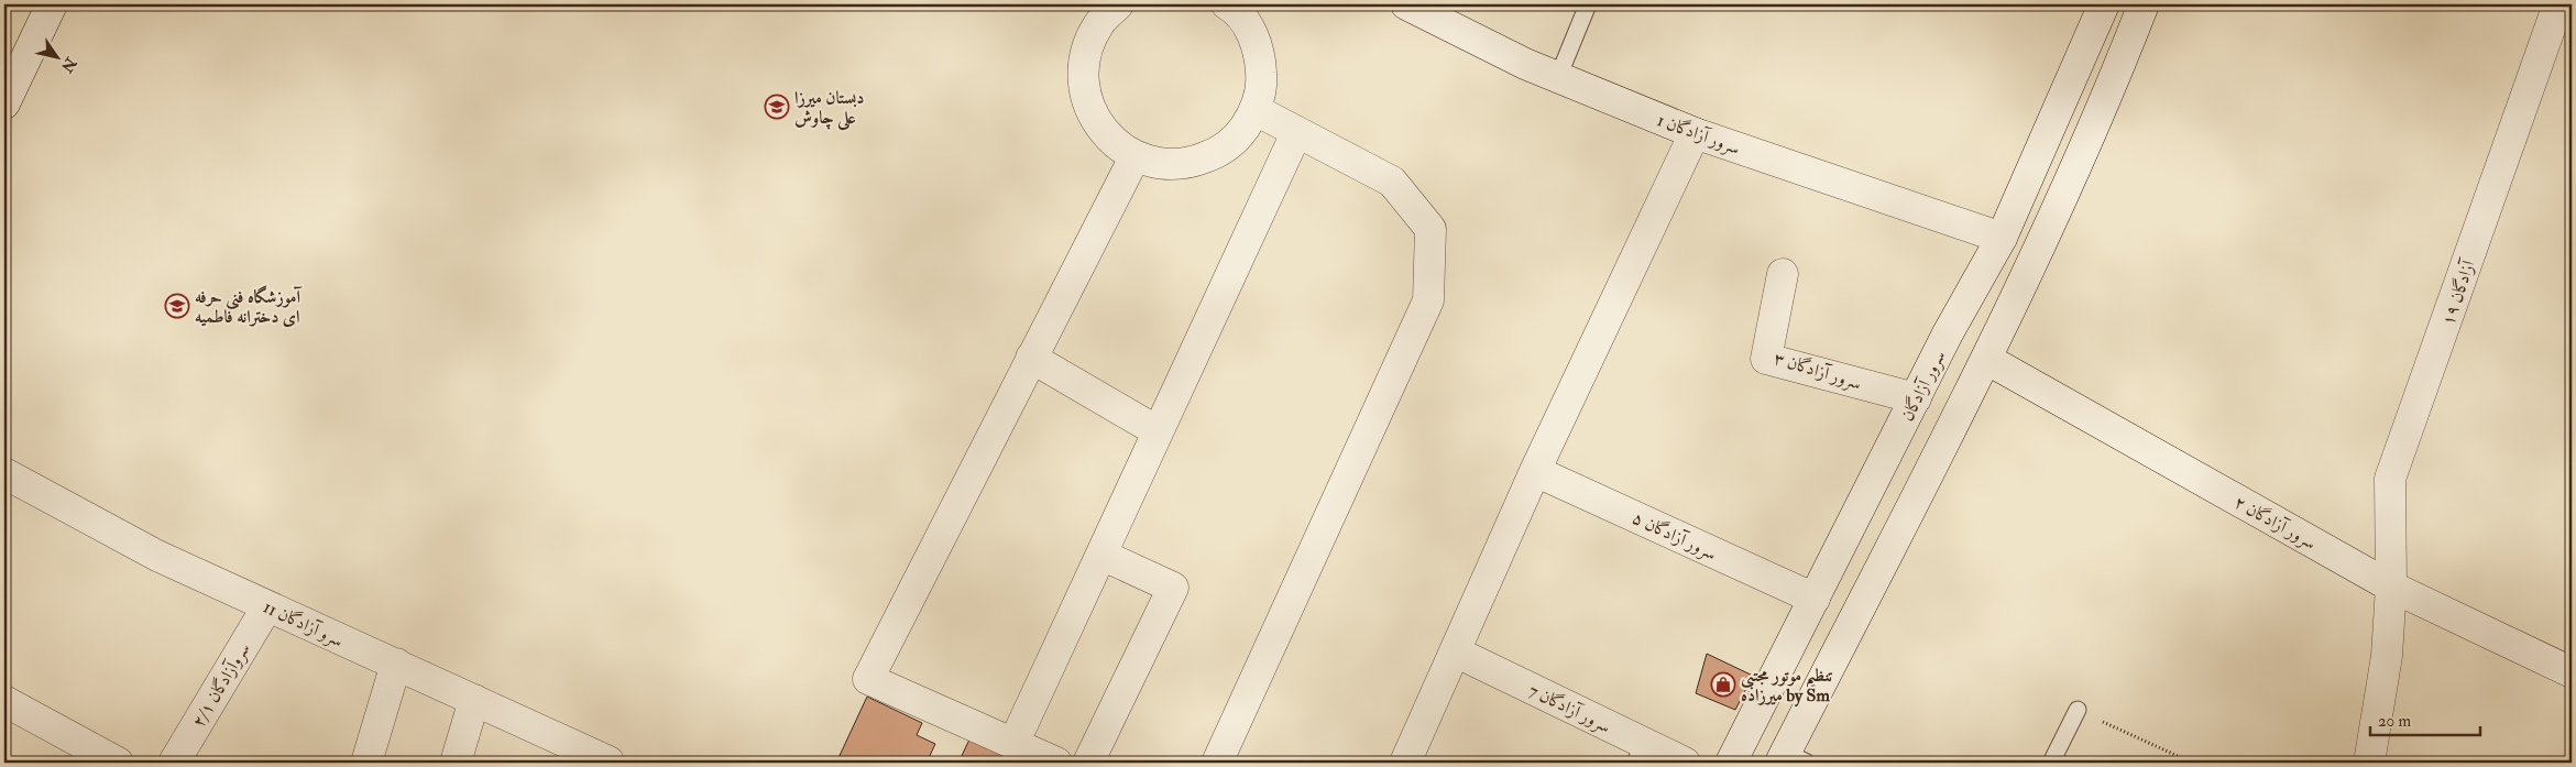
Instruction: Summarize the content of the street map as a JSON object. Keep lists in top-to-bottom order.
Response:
{
  "streets": {
    "street": [
      "سرور آزادگان 1",
      "آزادگان ۱۹",
      "سرور آزادگان ۳",
      "سرور آزادگان",
      "سرور آزادگان ۲",
      "سرور آزادگان ۵",
      "سرو آزادگان 11",
      "۲/۱ سروآزادگان",
      "سرور آزادگان 7"
    ]
  },
  "crossings": [
    ["سرور آزادگان 1", "سرور آزادگان"],
    ["آزادگان ۱۹", "سرور آزادگان ۲"],
    ["سرور آزادگان ۳", "سرور آزادگان"],
    ["سرور آزادگان", "سرور آزادگان ۵"],
    ["سرو آزادگان 11", "۲/۱ سروآزادگان"]
  ],
  "places": {
    "school or university": ["دبستان میرزا علی چاوش", "آموزشگاه فنی حرفه ای دخترانه فاطمیه"],
    "shop": ["تنظیم موتور مجتبی میرزاده by Sm"]
  },
  "scale_bar": "20 m",
  "north": "bottom right"
}
